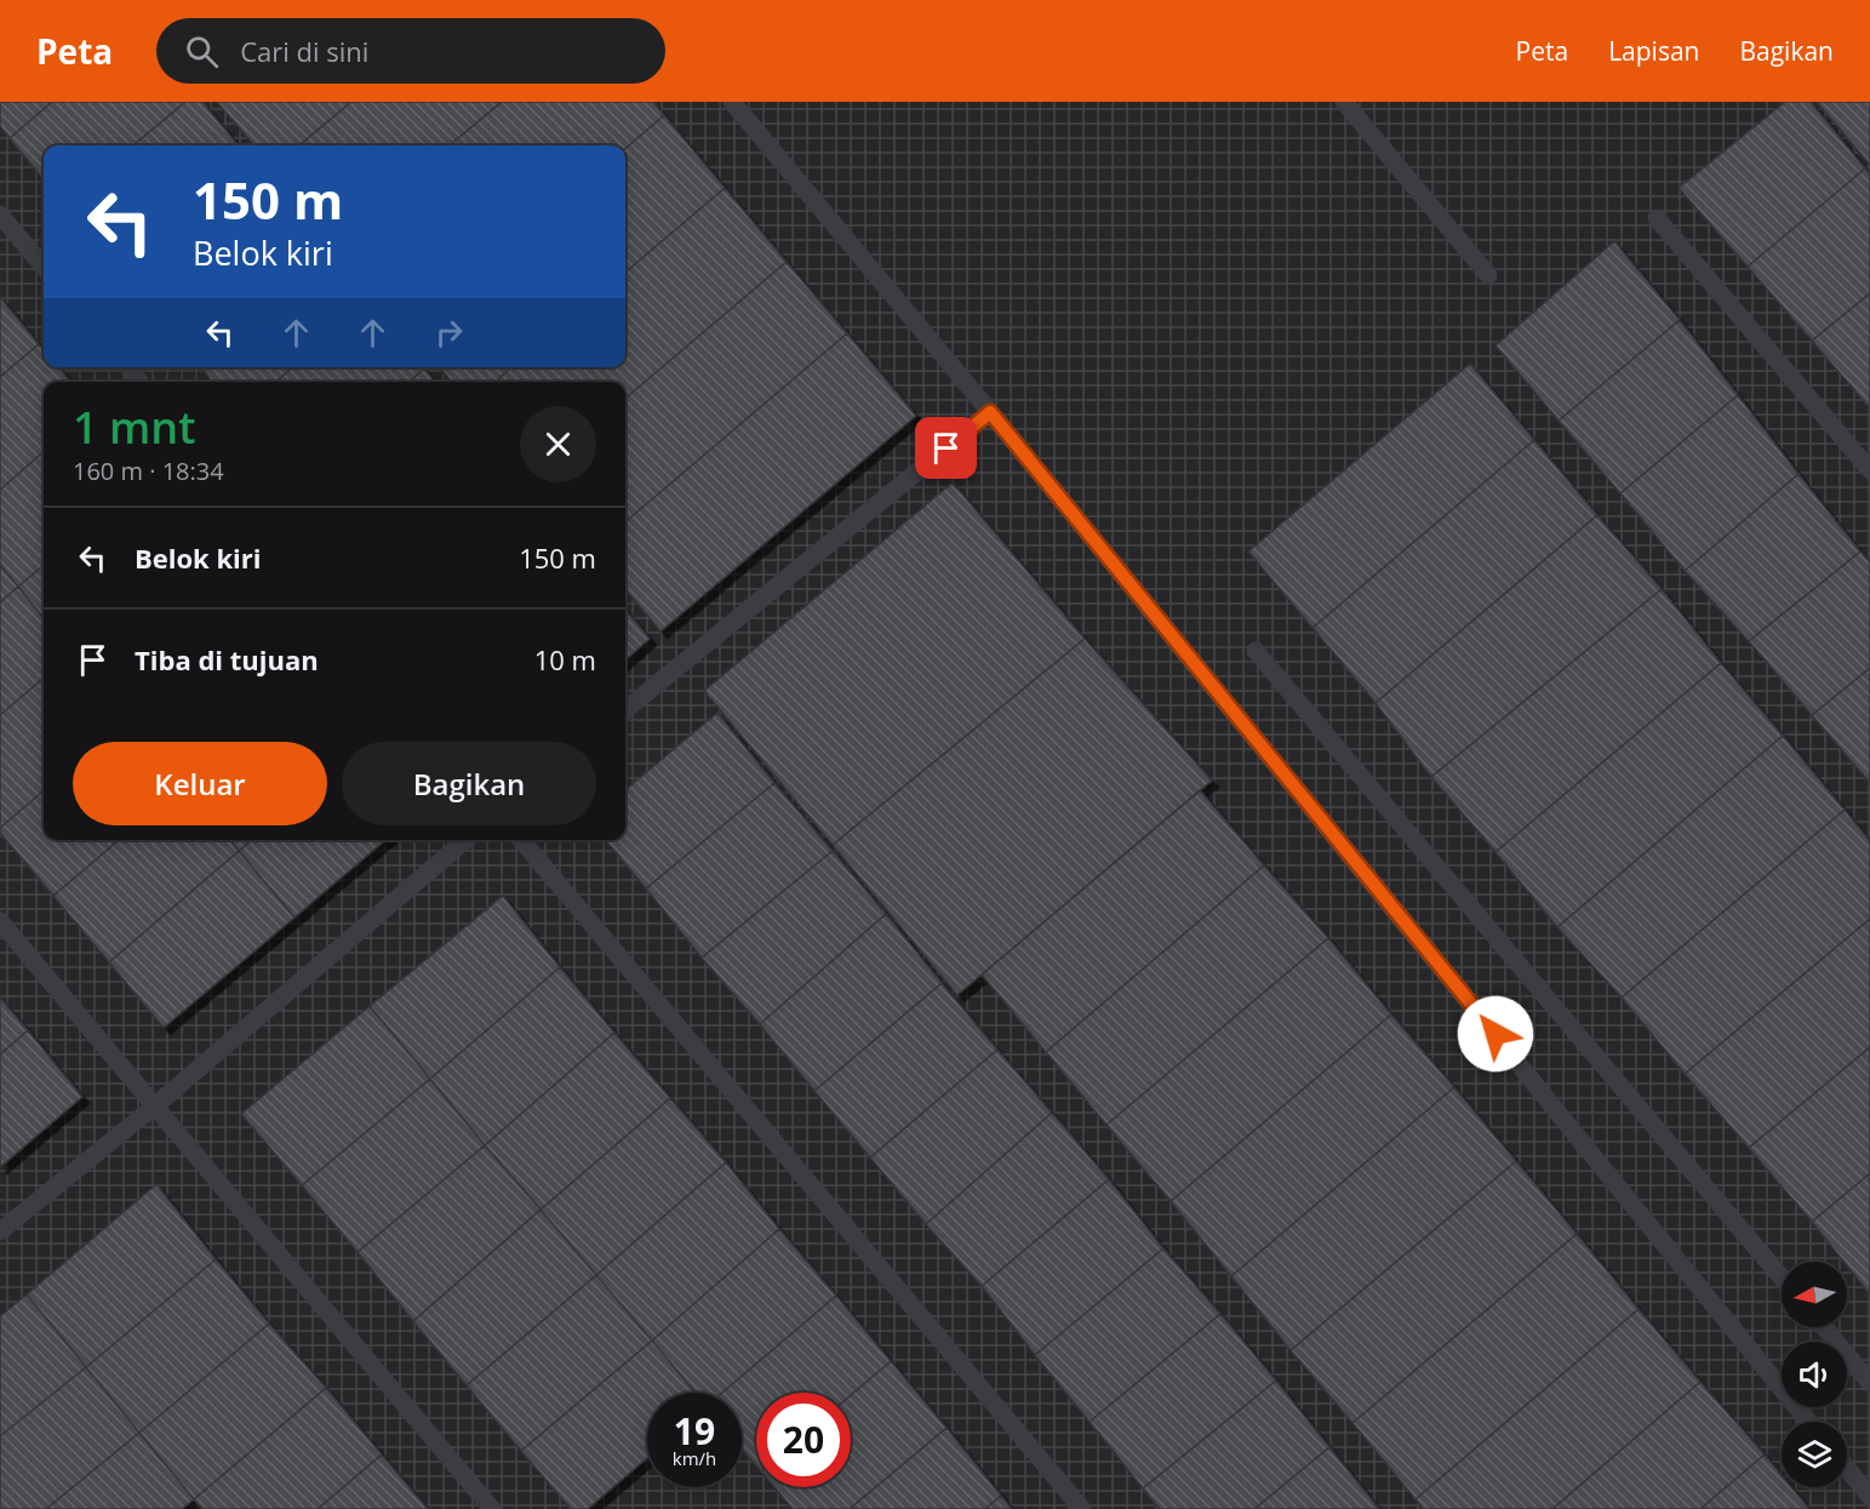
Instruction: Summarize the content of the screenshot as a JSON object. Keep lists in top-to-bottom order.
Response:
{
  "north": "left",
  "page": {
    "header": "Peta",
    "search": "Cari di sini",
    "nav": ["Peta", "Lapisan", "Bagikan"],
    "turn": ["150 m", "Belok kiri"],
    "heading": ["1 mnt", "160 m · 18:34"],
    "list": [
      {
        "name": "Belok kiri",
        "value": "150 m"
      },
      {
        "name": "Tiba di tujuan",
        "value": "10 m"
      }
    ],
    "buttons": ["Keluar", "Bagikan"],
    "speed": "19 km/h",
    "limit": "20"
  }
}
